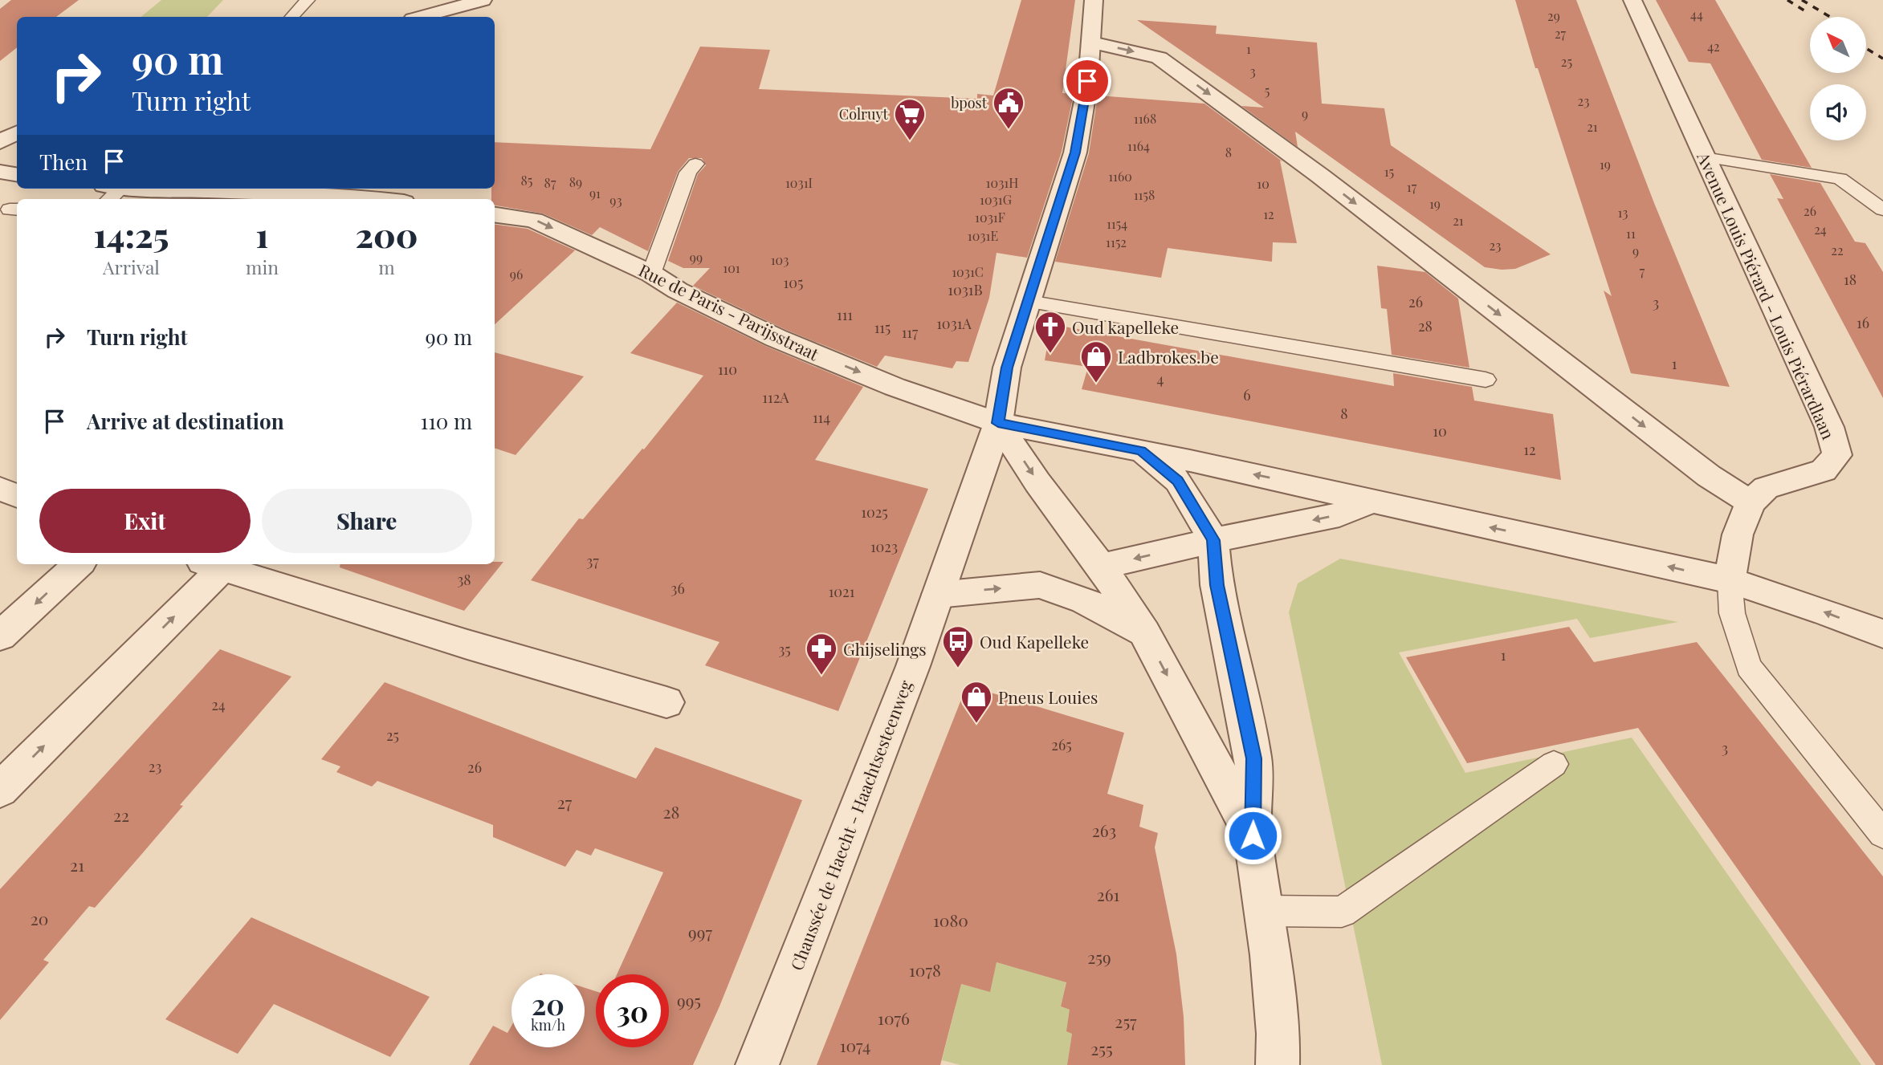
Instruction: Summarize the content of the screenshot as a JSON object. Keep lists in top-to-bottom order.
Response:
{
  "streets": {
    "street": ["Avenue Louis Piérard - Louis Piérardlaan", "Rue de Paris - Parijsstraat", "Chaussée de Haecht - Haachtsesteenweg"]
  },
  "crossings": [
    ["Rue de Paris - Parijsstraat", "Chaussée de Haecht - Haachtsesteenweg"]
  ],
  "places": {
    "public building": ["bpost"],
    "supermarket": ["Colruyt"],
    "church": ["Oud kapelleke"],
    "shop": ["Ladbrokes.be", "Pneus Louies"],
    "bus stop": ["Oud Kapelleke"],
    "pharmacy": ["Ghijselings"]
  },
  "house_numbers": [
    "44",
    "29",
    "27",
    "42",
    "1",
    "25",
    "3",
    "5",
    "23",
    "9",
    "1168",
    "21",
    "1164",
    "8",
    "19",
    "15",
    "1160",
    "85",
    "89",
    "87",
    "1031I",
    "1031H",
    "10",
    "17",
    "91",
    "1158",
    "1031G",
    "93",
    "19",
    "26",
    "13",
    "12",
    "1031F",
    "21",
    "1154",
    "24",
    "11",
    "1031E",
    "1152",
    "23",
    "22",
    "9",
    "99",
    "103",
    "101",
    "7",
    "1031C",
    "96",
    "18",
    "105",
    "1031B",
    "26",
    "3",
    "111",
    "16",
    "1031A",
    "28",
    "115",
    "117",
    "1",
    "110",
    "4",
    "6",
    "112A",
    "8",
    "114",
    "10",
    "12",
    "1025",
    "1023",
    "37",
    "38",
    "36",
    "1021",
    "35",
    "1",
    "24",
    "25",
    "265",
    "3",
    "23",
    "26",
    "27",
    "28",
    "22",
    "263",
    "21",
    "261",
    "20",
    "1080",
    "997",
    "259",
    "1078",
    "995",
    "1076",
    "257",
    "1074",
    "255"
  ],
  "north": "top left",
  "page": {
    "turn": ["90 m", "Turn right"],
    "then": "Then",
    "eta": [
      "14:25",
      "Arrival",
      "1",
      "min",
      "200",
      "m"
    ],
    "list": [
      {
        "name": "Turn right",
        "value": "90 m"
      },
      {
        "name": "Arrive at destination",
        "value": "110 m"
      }
    ],
    "buttons": ["Exit", "Share"],
    "speed": "20 km/h",
    "limit": "30"
  }
}
